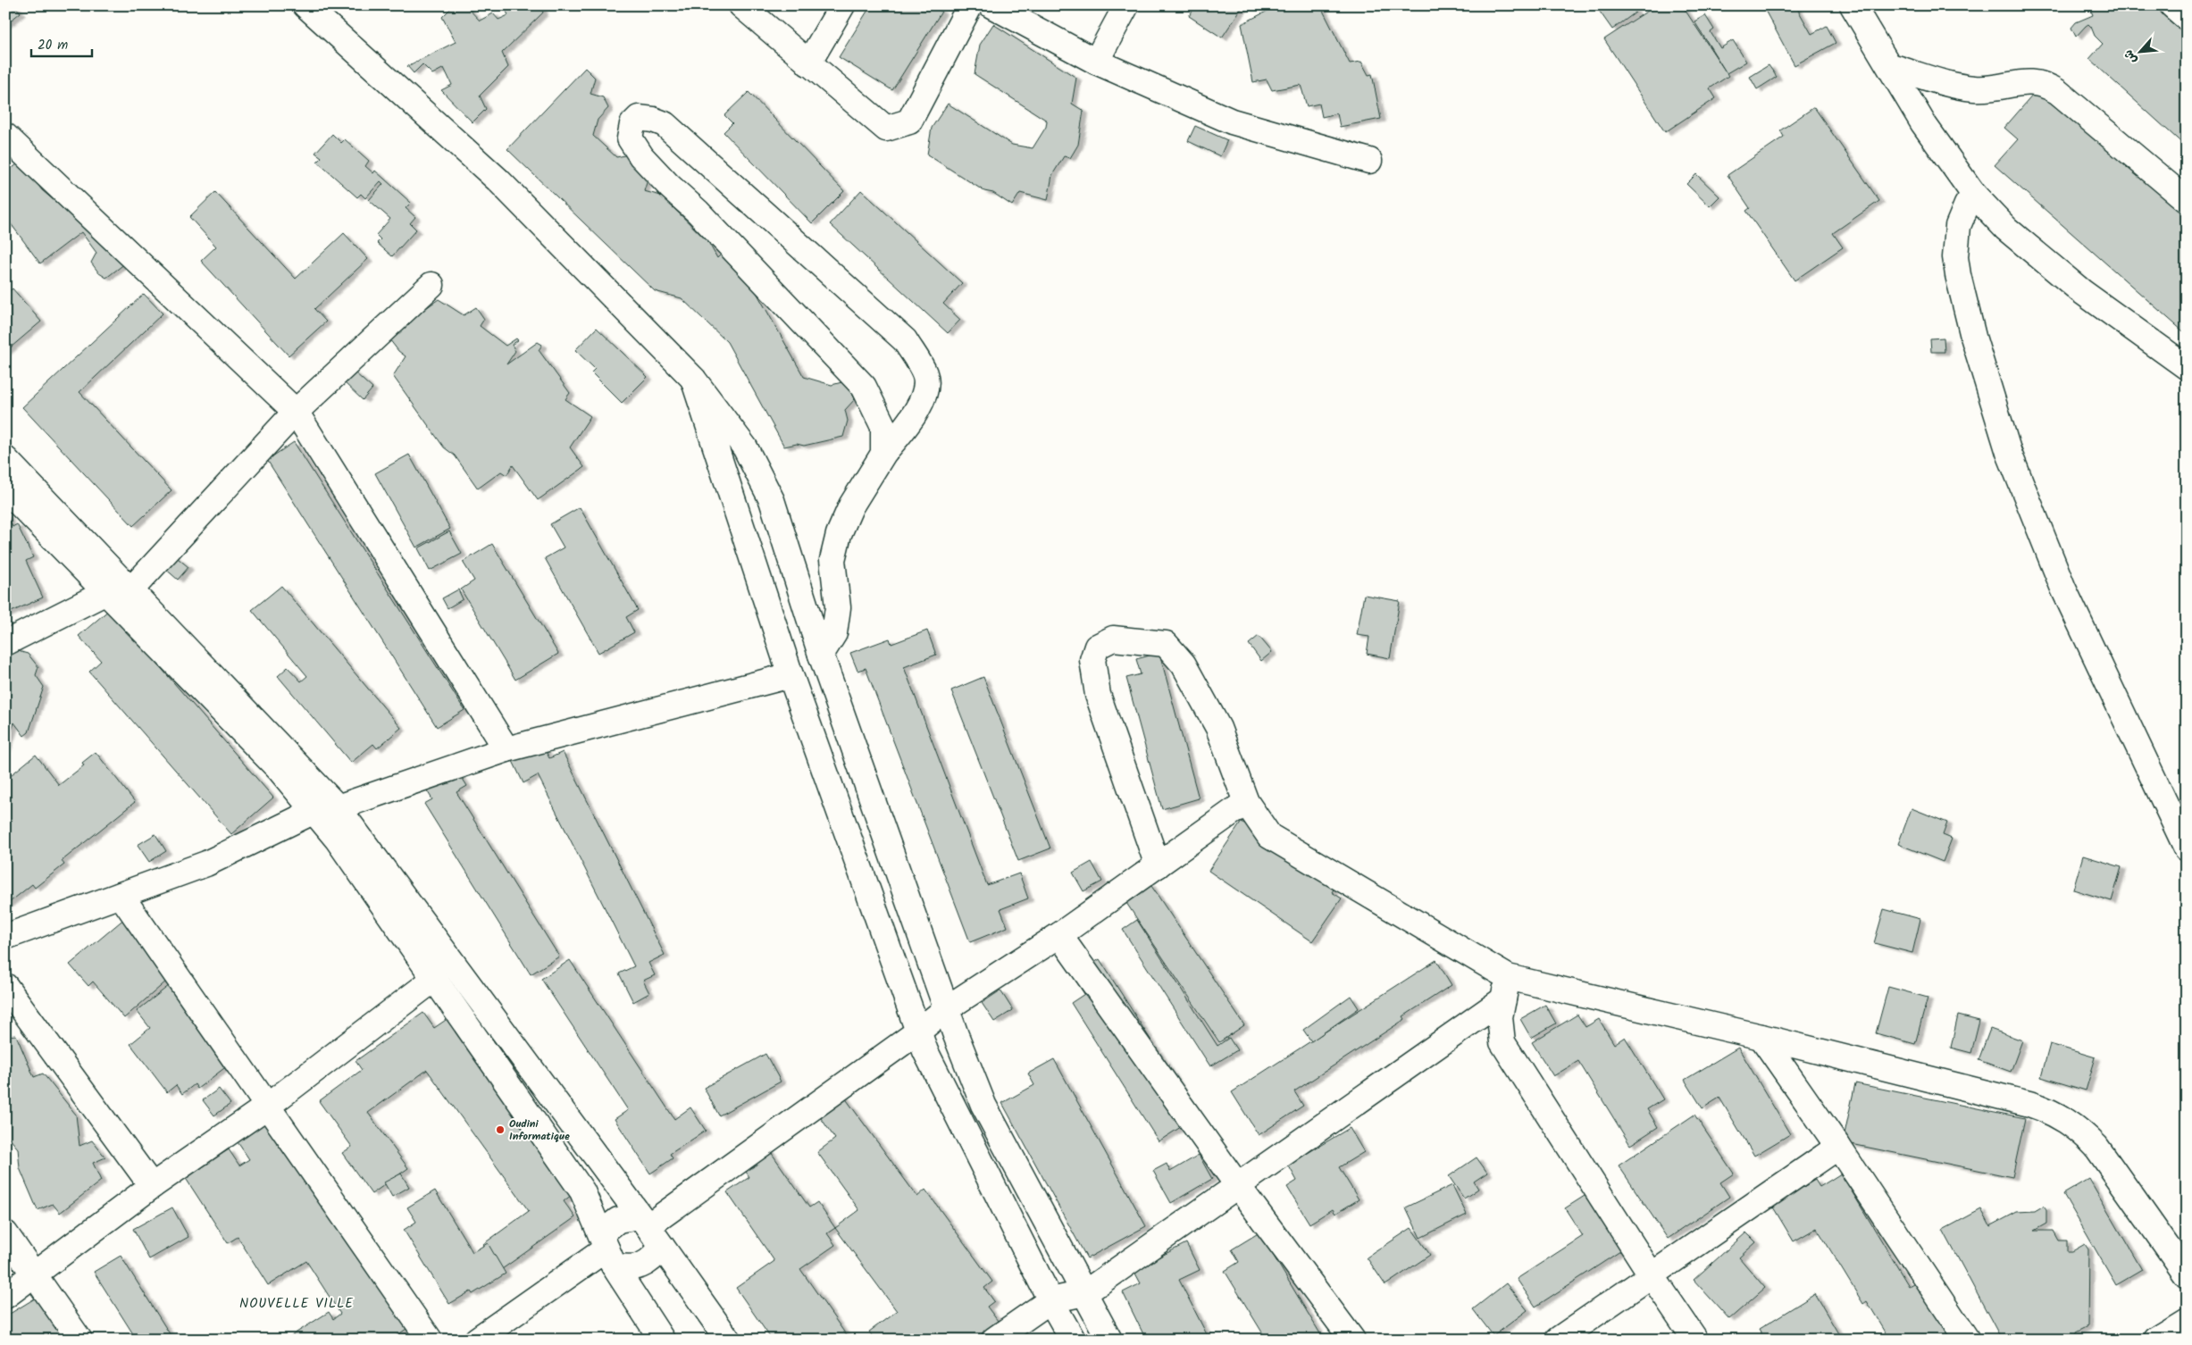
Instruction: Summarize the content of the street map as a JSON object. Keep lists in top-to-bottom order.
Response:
{
  "districts": ["NOUVELLE VILLE"],
  "places": ["Oudini Informatique"],
  "scale_bar": "20 m",
  "north": "bottom left"
}
